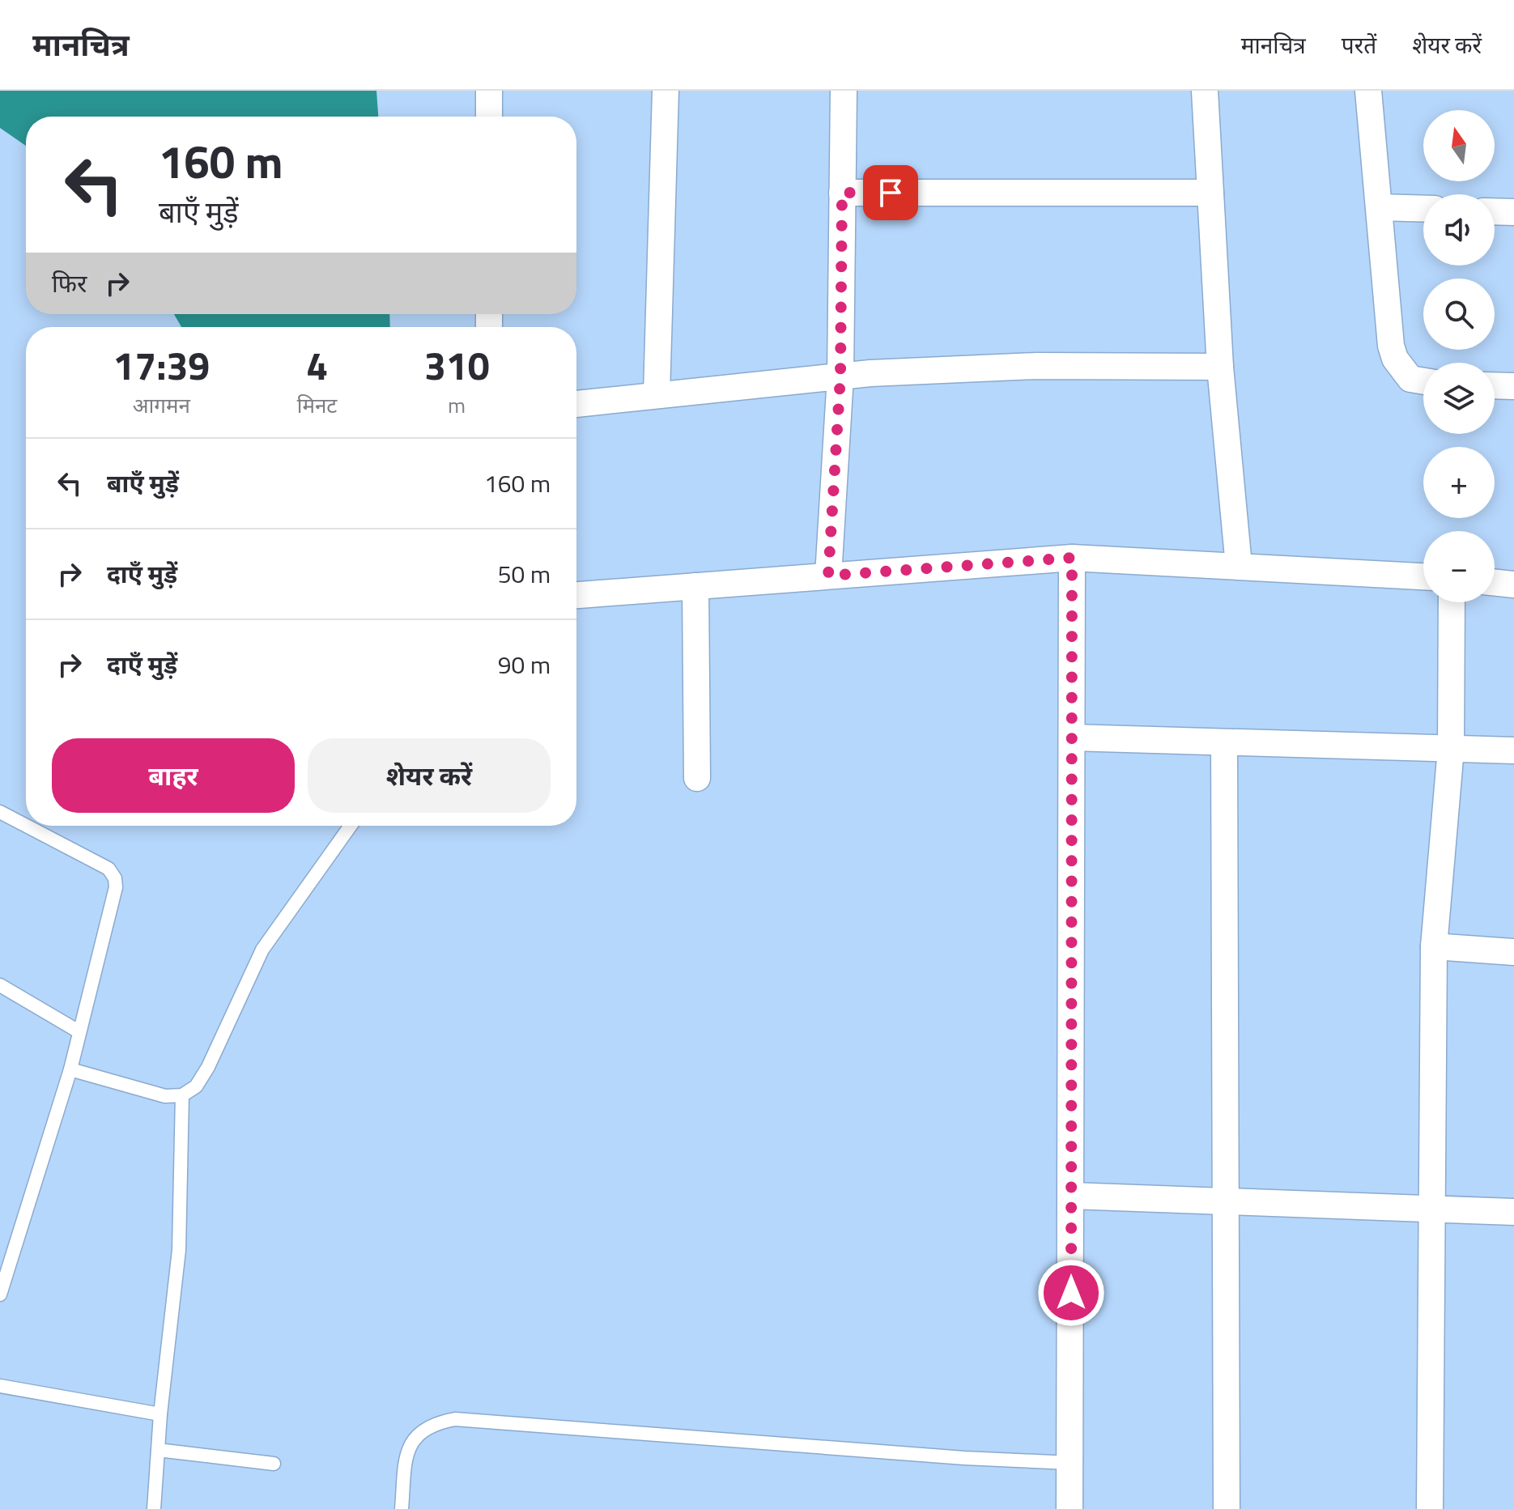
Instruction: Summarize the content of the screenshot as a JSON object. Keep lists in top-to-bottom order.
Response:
{
  "north": "top",
  "page": {
    "header": "मानचित्र",
    "nav": ["मानचित्र", "परतें", "शेयर करें"],
    "map_buttons": ["+", "−"],
    "turn": ["160 m", "बाएँ मुड़ें"],
    "then": "फिर",
    "eta": [
      "17:39",
      "आगमन",
      "4",
      "मिनट",
      "310",
      "m"
    ],
    "list": [
      {
        "name": "बाएँ मुड़ें",
        "value": "160 m"
      },
      {
        "name": "दाएँ मुड़ें",
        "value": "50 m"
      },
      {
        "name": "दाएँ मुड़ें",
        "value": "90 m"
      }
    ],
    "buttons": ["बाहर", "शेयर करें"]
  }
}
